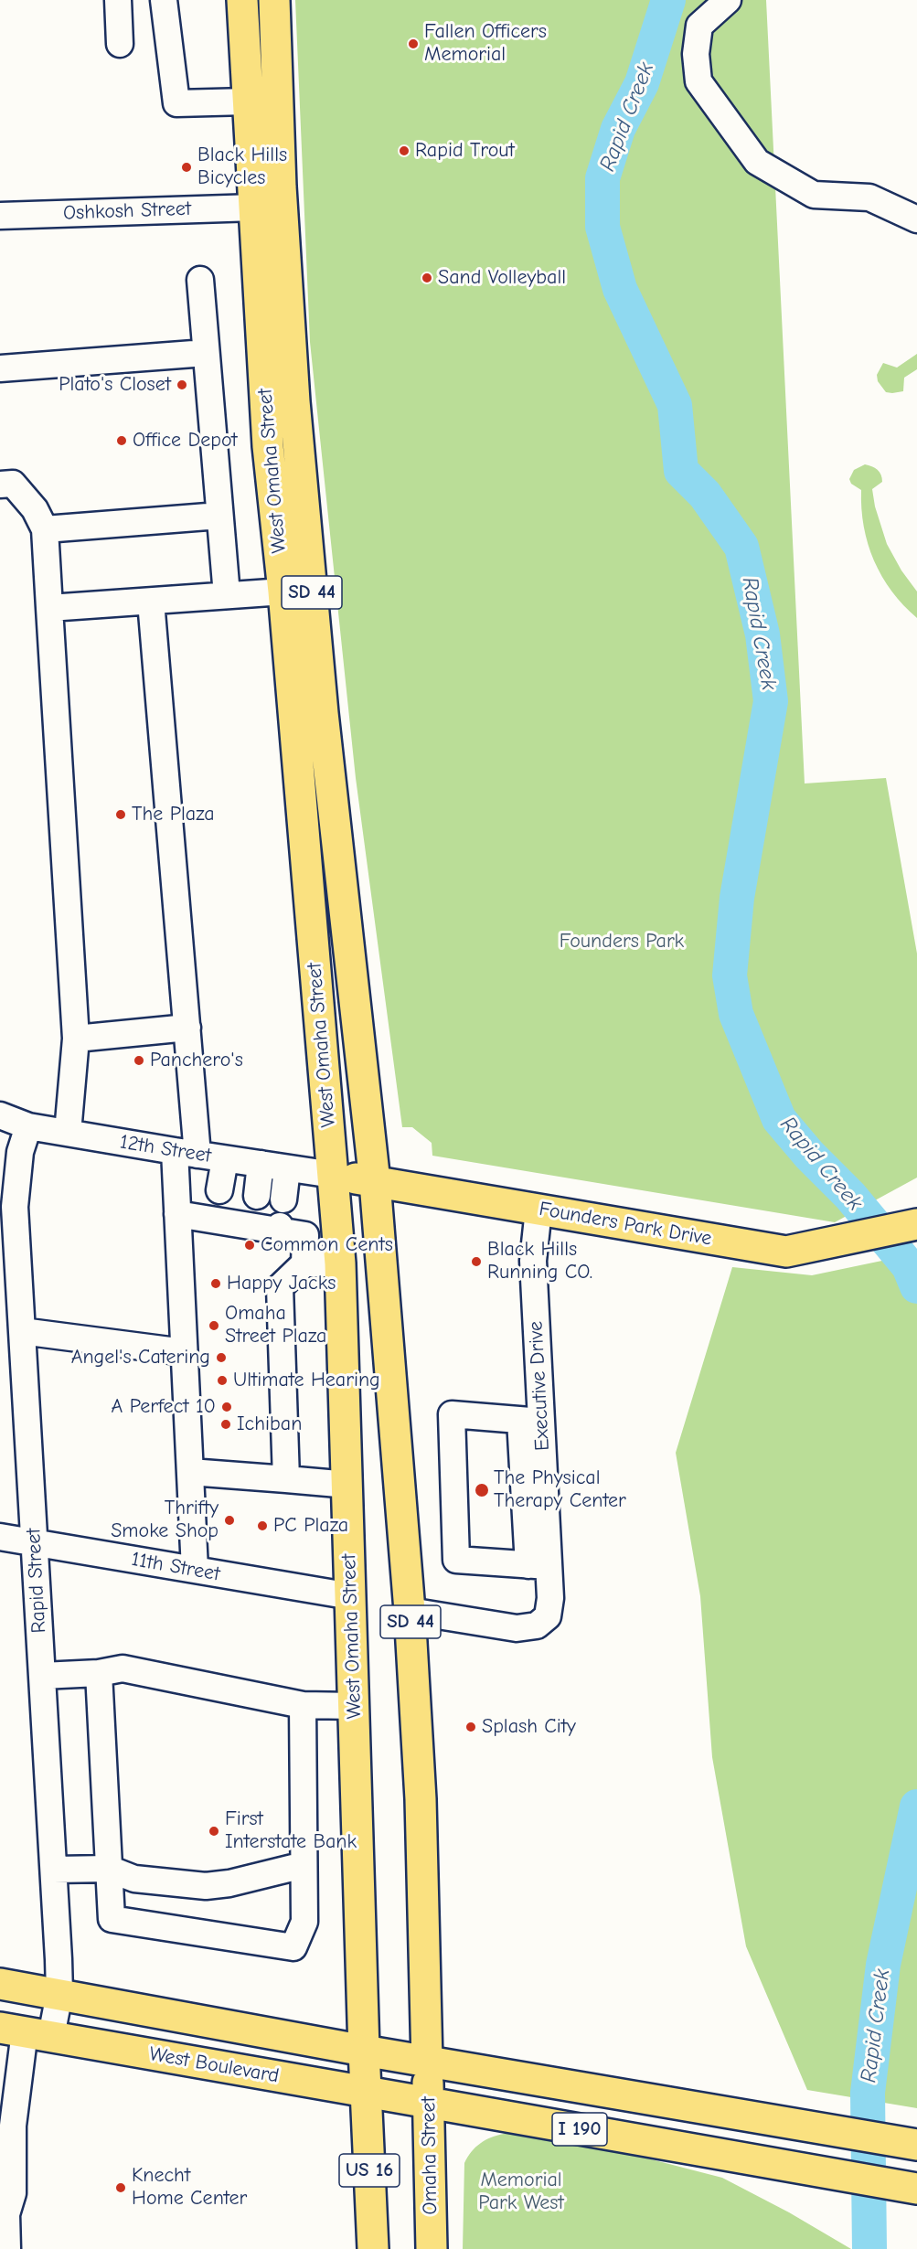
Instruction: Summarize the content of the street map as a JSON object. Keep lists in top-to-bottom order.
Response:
{
  "streets": {
    "main road": [
      "West Omaha Street",
      "SD 44",
      "Founders Park Drive",
      "West Boulevard",
      "I 190",
      "Omaha Street",
      "US 16"
    ],
    "street": [
      "Oshkosh Street",
      "12th Street",
      "Executive Drive",
      "11th Street",
      "Rapid Street"
    ]
  },
  "crossings": [
    ["Oshkosh Street", "West Omaha Street"],
    ["West Omaha Street", "12th Street"],
    ["West Omaha Street", "Founders Park Drive"],
    ["West Omaha Street", "Executive Drive"],
    ["West Omaha Street", "11th Street"],
    ["West Omaha Street", "West Boulevard"],
    ["West Omaha Street", "I 190"],
    ["West Omaha Street", "Omaha Street"],
    ["West Omaha Street", "US 16"],
    ["12th Street", "Founders Park Drive"],
    ["12th Street", "Rapid Street"],
    ["Founders Park Drive", "Executive Drive"],
    ["11th Street", "Rapid Street"],
    ["Rapid Street", "West Boulevard"],
    ["West Boulevard", "I 190"],
    ["West Boulevard", "Omaha Street"],
    ["West Boulevard", "US 16"],
    ["I 190", "Omaha Street"]
  ],
  "water": ["Rapid Creek"],
  "parks": ["Founders Park", "Memorial Park West"],
  "places": [
    "Fallen Officers Memorial",
    "Rapid Trout",
    "Black Hills Bicycles",
    "Sand Volleyball",
    "Plato's Closet",
    "Office Depot",
    "The Plaza",
    "Panchero's",
    "Common Cents",
    "Black Hills Running CO.",
    "Happy Jacks",
    "Omaha Street Plaza",
    "Angel's Catering",
    "Ultimate Hearing",
    "A Perfect 10",
    "Ichiban",
    "The Physical Therapy Center",
    "Thrifty Smoke Shop",
    "PC Plaza",
    "Splash City",
    "First Interstate Bank",
    "Knecht Home Center"
  ]
}
